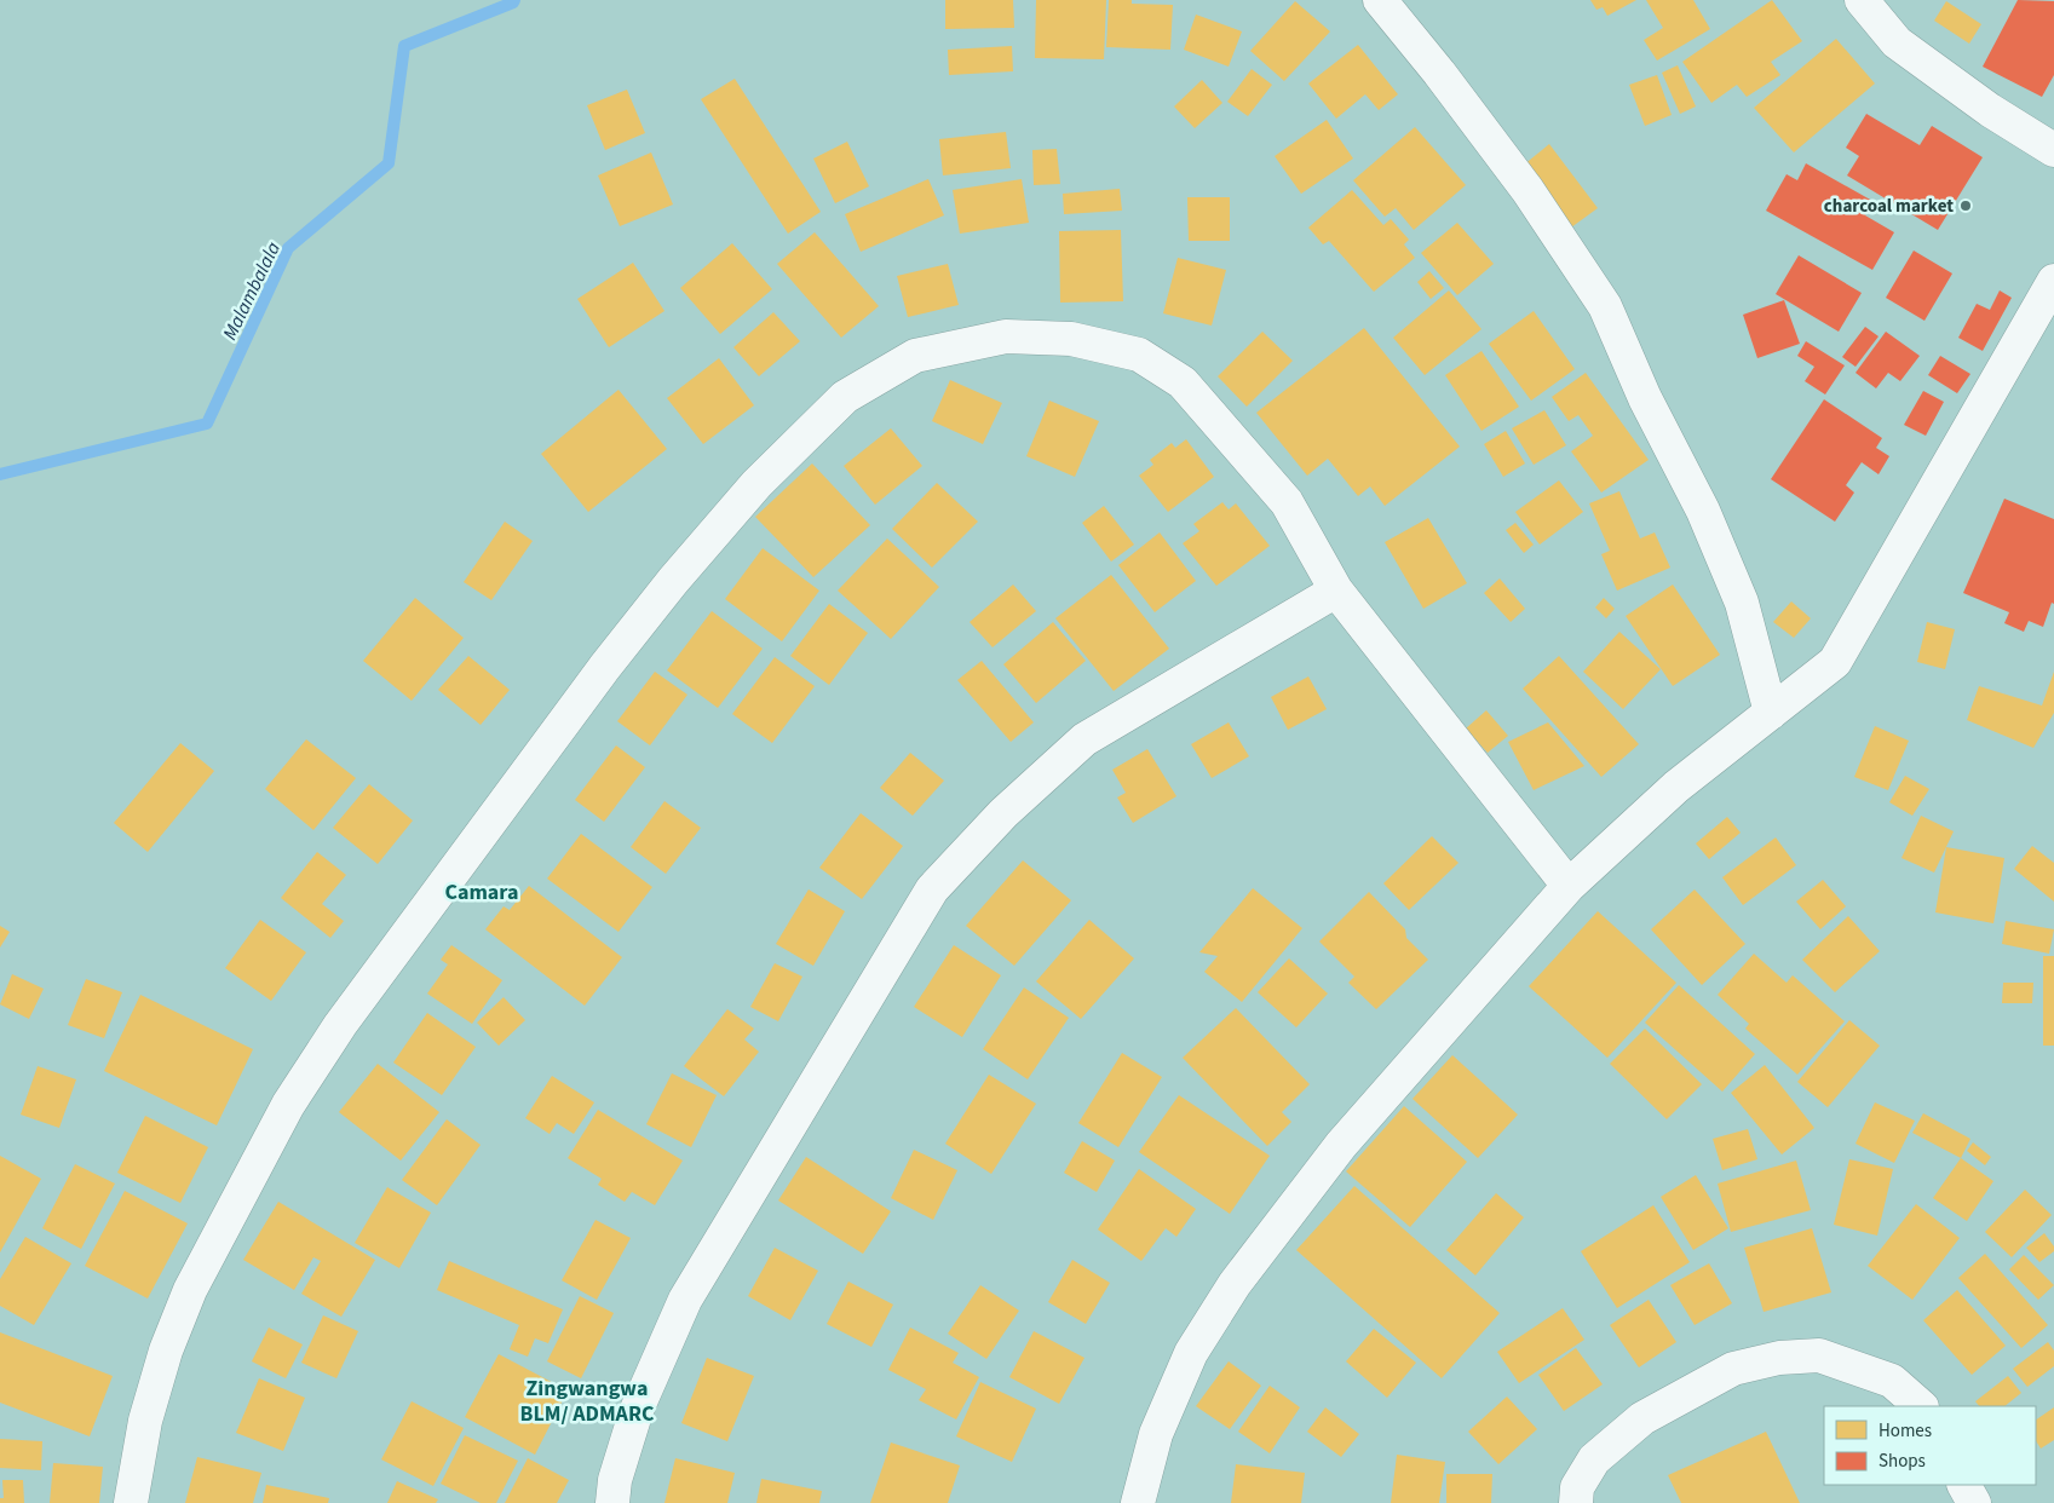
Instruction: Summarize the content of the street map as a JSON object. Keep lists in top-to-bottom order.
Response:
{
  "districts": ["Camara", "Zingwangwa BLM/ ADMARC"],
  "water": ["Malambalala"],
  "places": ["charcoal market"],
  "legend": ["Homes", "Shops"]
}
